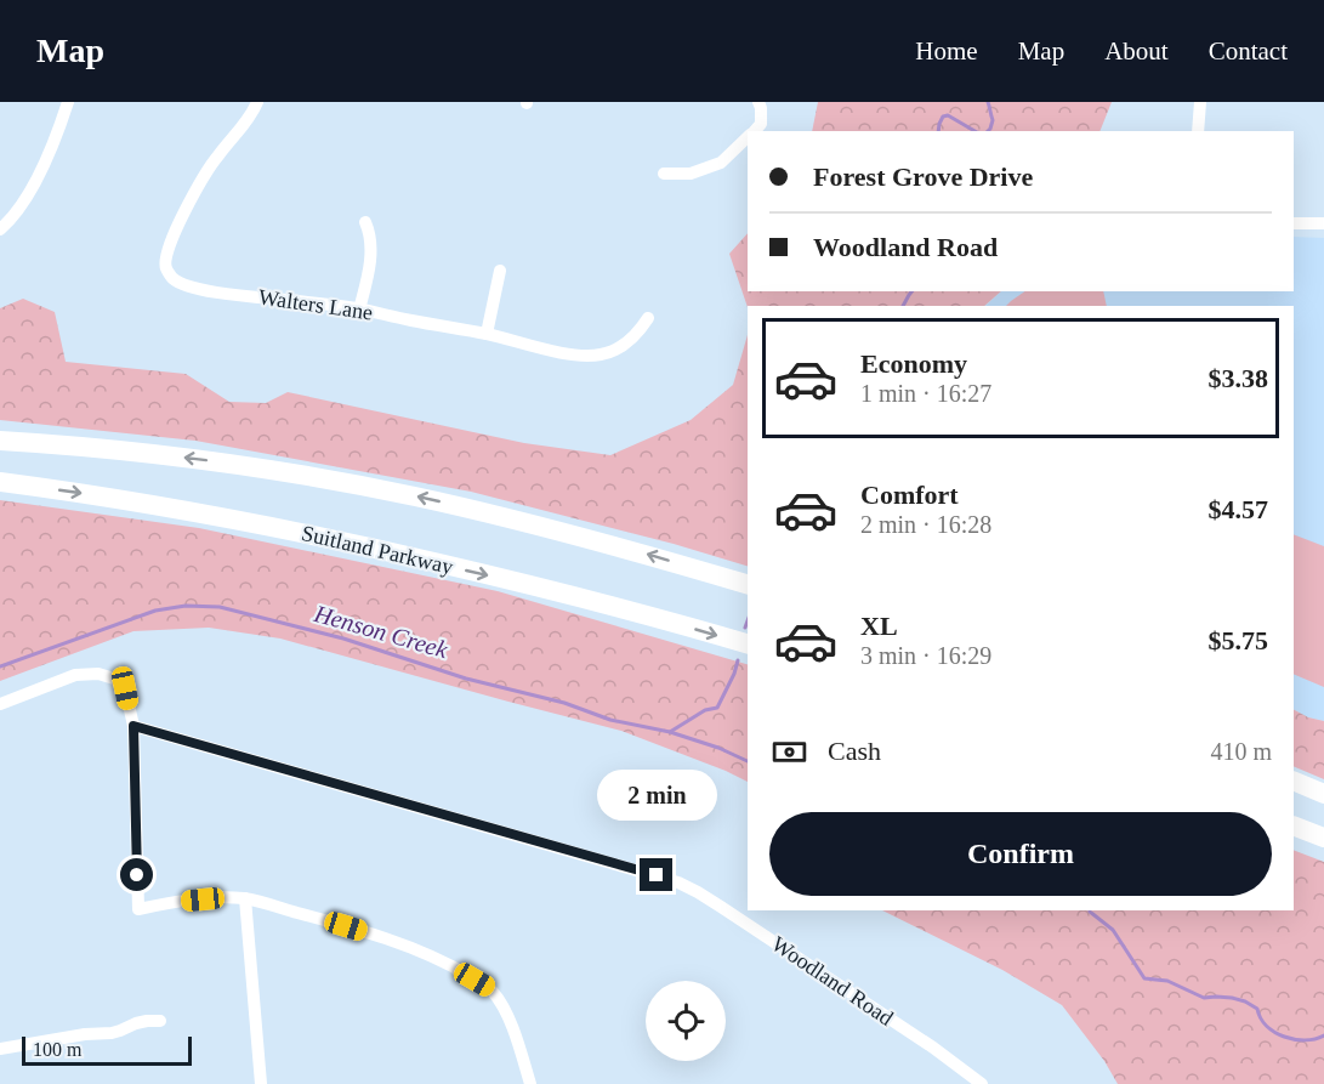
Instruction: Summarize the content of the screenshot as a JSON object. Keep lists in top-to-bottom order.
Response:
{
  "streets": {
    "highway": ["Suitland Parkway"],
    "street": ["Walters Lane", "Woodland Road"]
  },
  "water": ["Henson Creek"],
  "scale_bar": "100 m",
  "page": {
    "header": "Map",
    "nav": [
      "Home",
      "Map",
      "About",
      "Contact"
    ],
    "banner": ["Forest Grove Drive", "Woodland Road"],
    "list": [
      {
        "name": "Economy",
        "note": "1 min · 16:27",
        "value": "$3.38"
      },
      {
        "name": "Comfort",
        "note": "2 min · 16:28",
        "value": "$4.57"
      },
      {
        "name": "XL",
        "note": "3 min · 16:29",
        "value": "$5.75"
      }
    ],
    "pay": ["Cash", "410 m"],
    "bubble": "2 min",
    "buttons": "Confirm",
    "scale": "100 m"
  }
}
